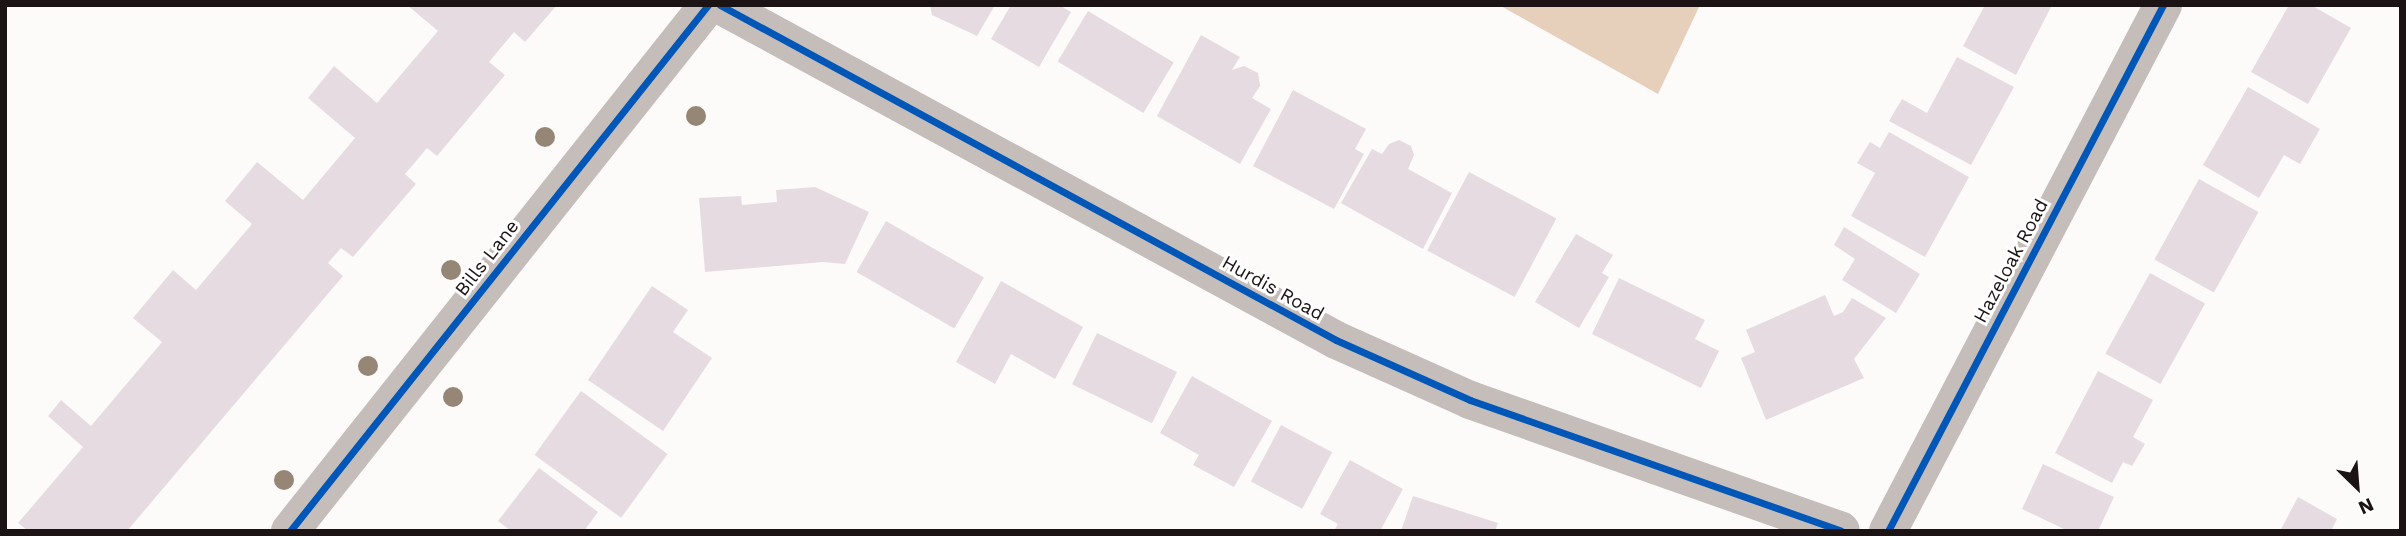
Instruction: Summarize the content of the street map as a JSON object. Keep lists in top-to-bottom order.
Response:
{
  "streets": {
    "street": ["Bills Lane", "Hazeloak Road", "Hurdis Road"]
  },
  "north": "bottom right"
}
